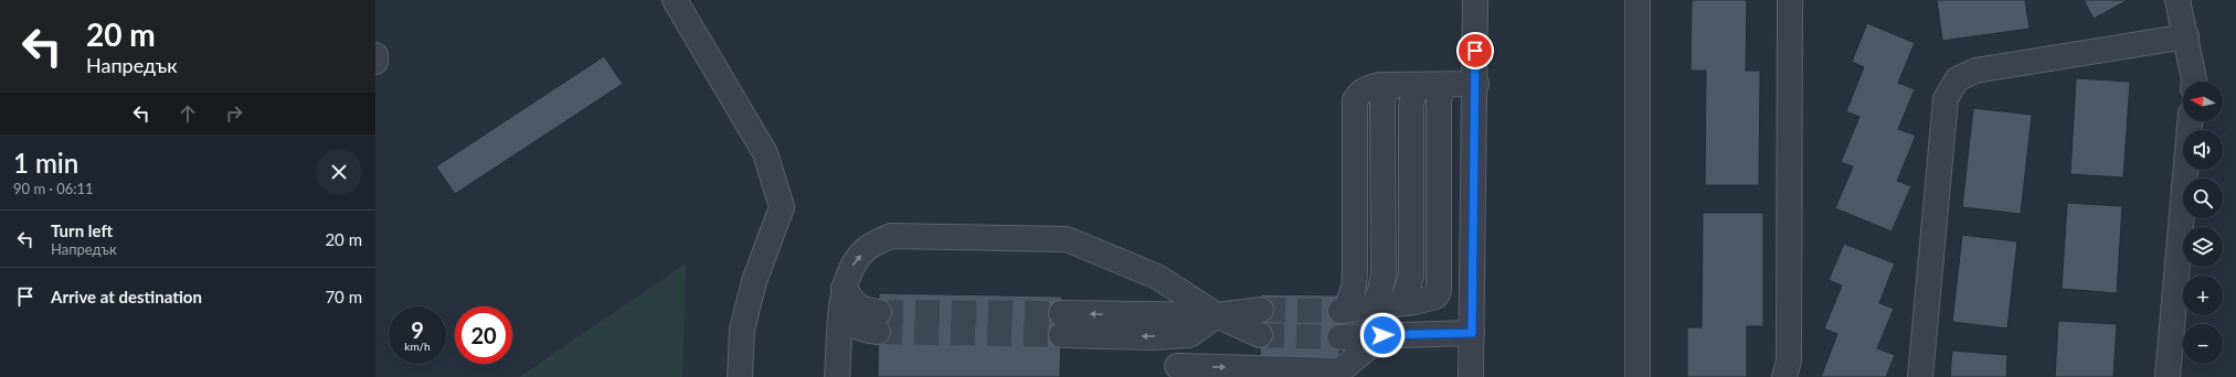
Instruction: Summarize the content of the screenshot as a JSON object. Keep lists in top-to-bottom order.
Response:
{
  "north": "left",
  "page": {
    "turn": ["20 m", "Напредък"],
    "map_buttons": ["+", "−"],
    "heading": ["1 min", "90 m · 06:11"],
    "list": [
      {
        "name": "Turn left",
        "note": "Напредък",
        "value": "20 m"
      },
      {
        "name": "Arrive at destination",
        "value": "70 m"
      }
    ],
    "speed": "9 km/h",
    "limit": "20"
  }
}
